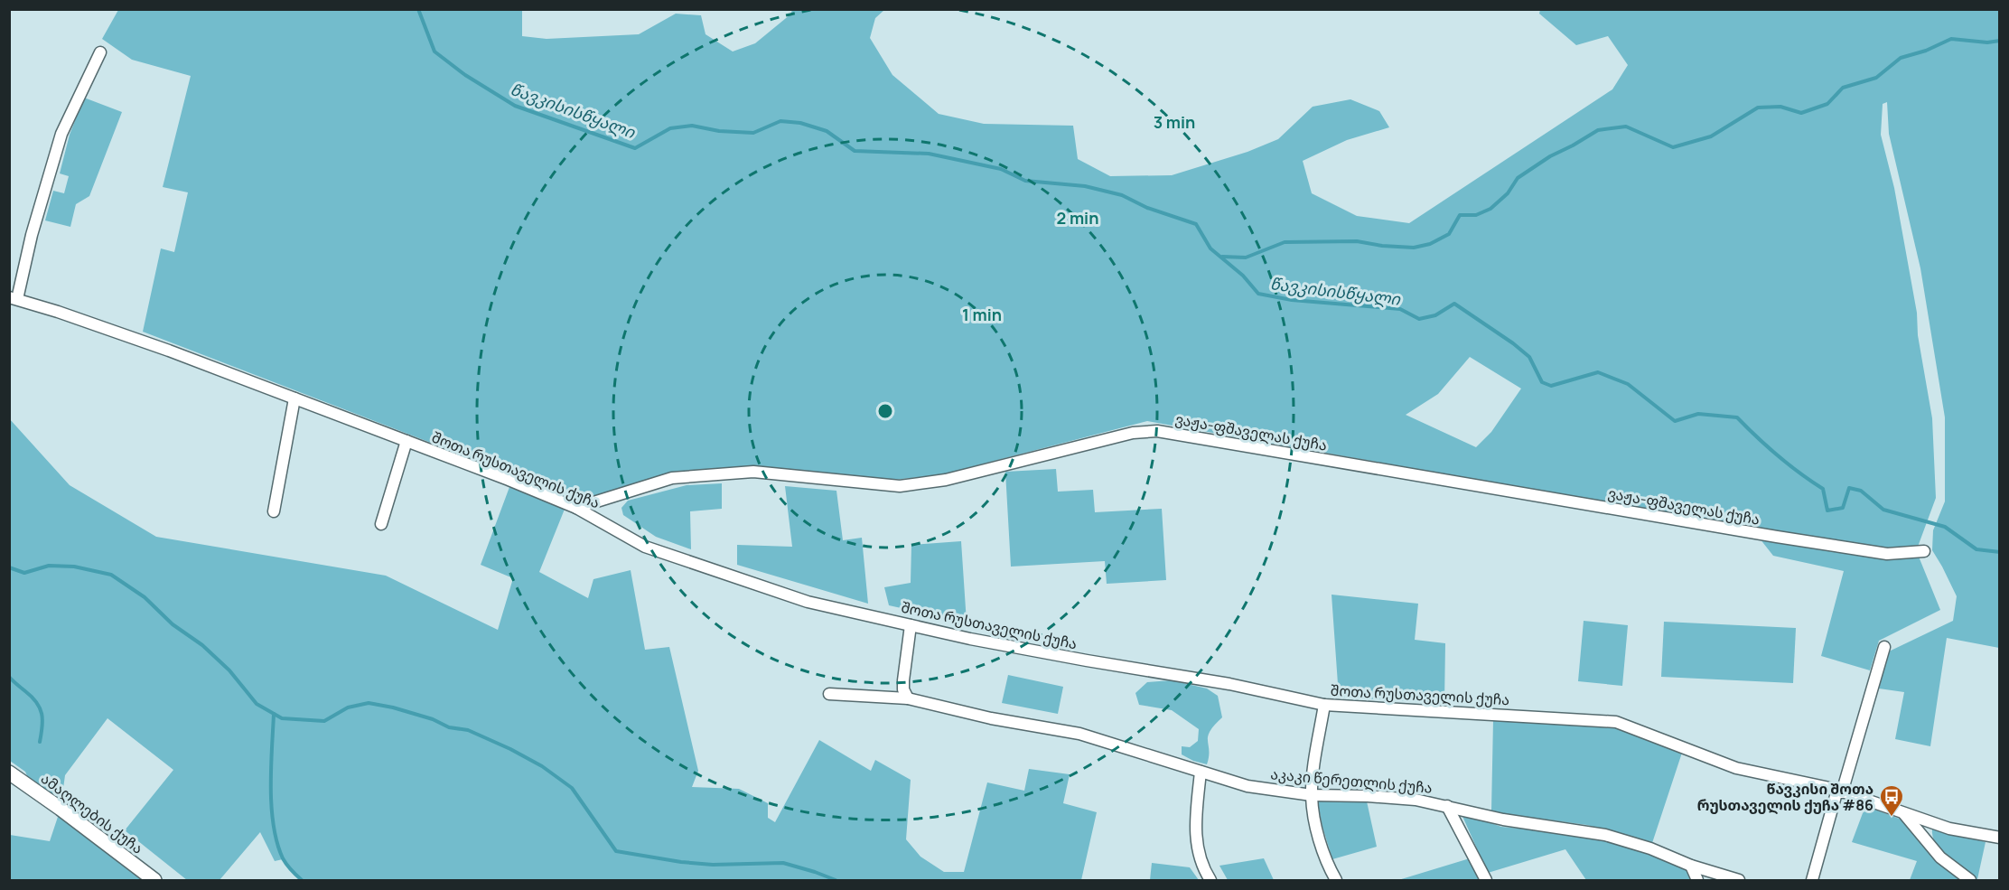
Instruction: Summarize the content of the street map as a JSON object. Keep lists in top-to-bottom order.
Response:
{
  "streets": {
    "street": [
      "ვაჟა-ფშაველას ქუჩა",
      "შოთა რუსთაველის ქუჩა",
      "აკაკი წერეთლის ქუჩა",
      "ამაღლების ქუჩა"
    ]
  },
  "crossings": [
    ["ვაჟა-ფშაველას ქუჩა", "შოთა რუსთაველის ქუჩა"]
  ],
  "water": ["წავკისისწყალი"],
  "places": {
    "bus stop": ["წავკისი შოთა რუსთაველის ქუჩა #86"]
  },
  "rings": ["3 min", "2 min", "1 min"]
}
